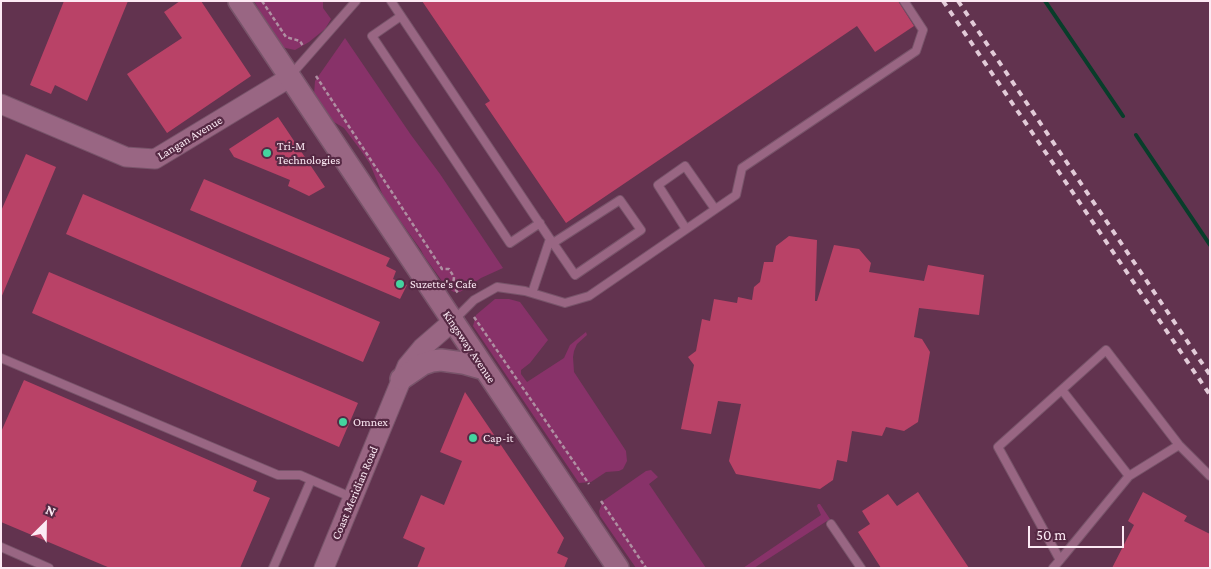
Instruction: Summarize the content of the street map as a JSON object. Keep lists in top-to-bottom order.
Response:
{
  "streets": {
    "main road": ["Kingsway Avenue"],
    "street": ["Langan Avenue", "Coast Meridian Road"]
  },
  "crossings": [
    ["Langan Avenue", "Kingsway Avenue"],
    ["Kingsway Avenue", "Coast Meridian Road"]
  ],
  "places": [
    "Tri-M Technologies",
    "Suzette's Cafe",
    "Omnex",
    "Cap-it"
  ],
  "scale_bar": "50 m",
  "north": "top right"
}
